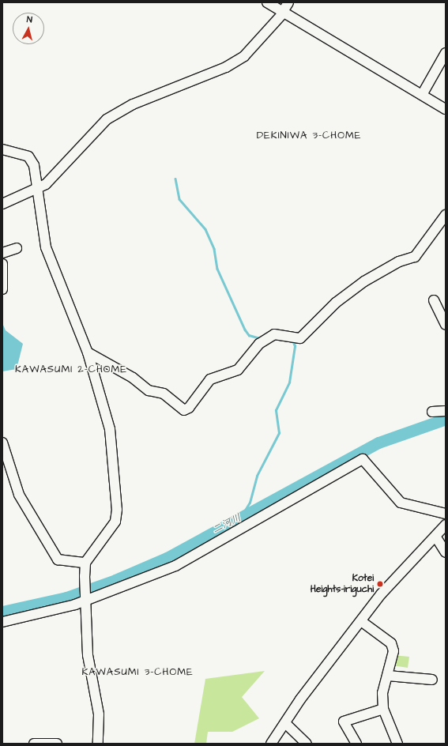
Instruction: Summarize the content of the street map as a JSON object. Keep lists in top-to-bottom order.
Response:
{
  "districts": ["DEKINIWA 3-CHOME", "KAWASUMI 2-CHOME", "KAWASUMI 3-CHOME"],
  "water": ["二河川"],
  "places": ["Kotei Heights-iriguchi"],
  "north": "top"
}
